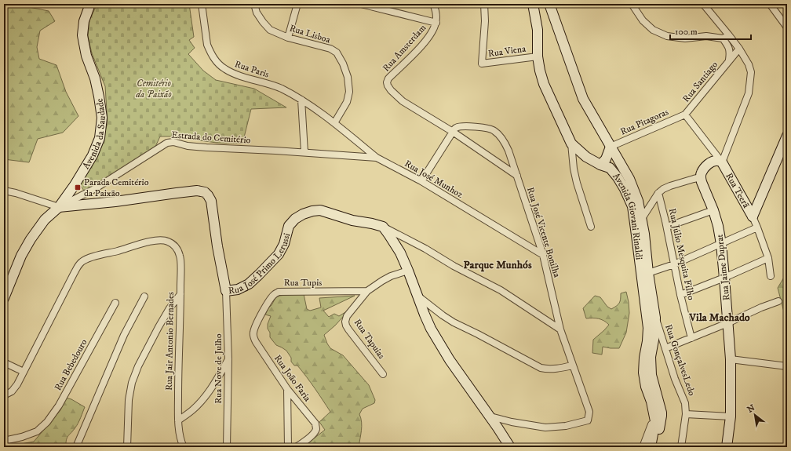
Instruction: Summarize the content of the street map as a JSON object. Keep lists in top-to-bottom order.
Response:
{
  "streets": {
    "street": [
      "Rua Lisboa",
      "Rua Amsterdam",
      "Rua Viena",
      "Rua Paris",
      "Rua Santiago",
      "Rua Pitagoras",
      "Avenida da Saudade",
      "Estrada do Cemitério",
      "Rua José Munhoz",
      "Rua Teerã",
      "Avenida Giovani Rinaldi",
      "Rua José Vicente Bonilha",
      "Rua Júlio Mesquita Filho",
      "Rua José Primo Lerussi",
      "Rua Jaime Duprat",
      "Rua Tupis",
      "Rua Tapuias",
      "Rua Jair Antonio Bernades",
      "Rua GonçalvesLedo",
      "Rua Bebedouro",
      "Rua Nove de Julho",
      "Rua João Faria"
    ]
  },
  "crossings": [
    ["Rua Lisboa", "Rua Paris"],
    ["Rua Amsterdam", "Rua José Vicente Bonilha"],
    ["Rua Viena", "Avenida Giovani Rinaldi"],
    ["Rua Paris", "Rua José Munhoz"],
    ["Rua Santiago", "Rua Pitagoras"],
    ["Rua Santiago", "Rua Teerã"],
    ["Rua Pitagoras", "Rua Teerã"],
    ["Rua Pitagoras", "Avenida Giovani Rinaldi"],
    ["Avenida da Saudade", "Estrada do Cemitério"],
    ["Avenida da Saudade", "Rua José Primo Lerussi"],
    ["Estrada do Cemitério", "Rua José Munhoz"],
    ["Estrada do Cemitério", "Rua José Primo Lerussi"],
    ["Rua José Munhoz", "Rua José Vicente Bonilha"],
    ["Avenida Giovani Rinaldi", "Rua GonçalvesLedo"],
    ["Rua José Primo Lerussi", "Rua Nove de Julho"],
    ["Rua Tupis", "Rua Tapuias"],
    ["Rua Tupis", "Rua João Faria"]
  ],
  "districts": ["Parque Munhós", "Vila Machado"],
  "parks": ["Cemitério da Paixão"],
  "places": {
    "transit": ["Parada Cemitério da Paixão"]
  },
  "scale_bar": "100 m",
  "north": "top left"
}
